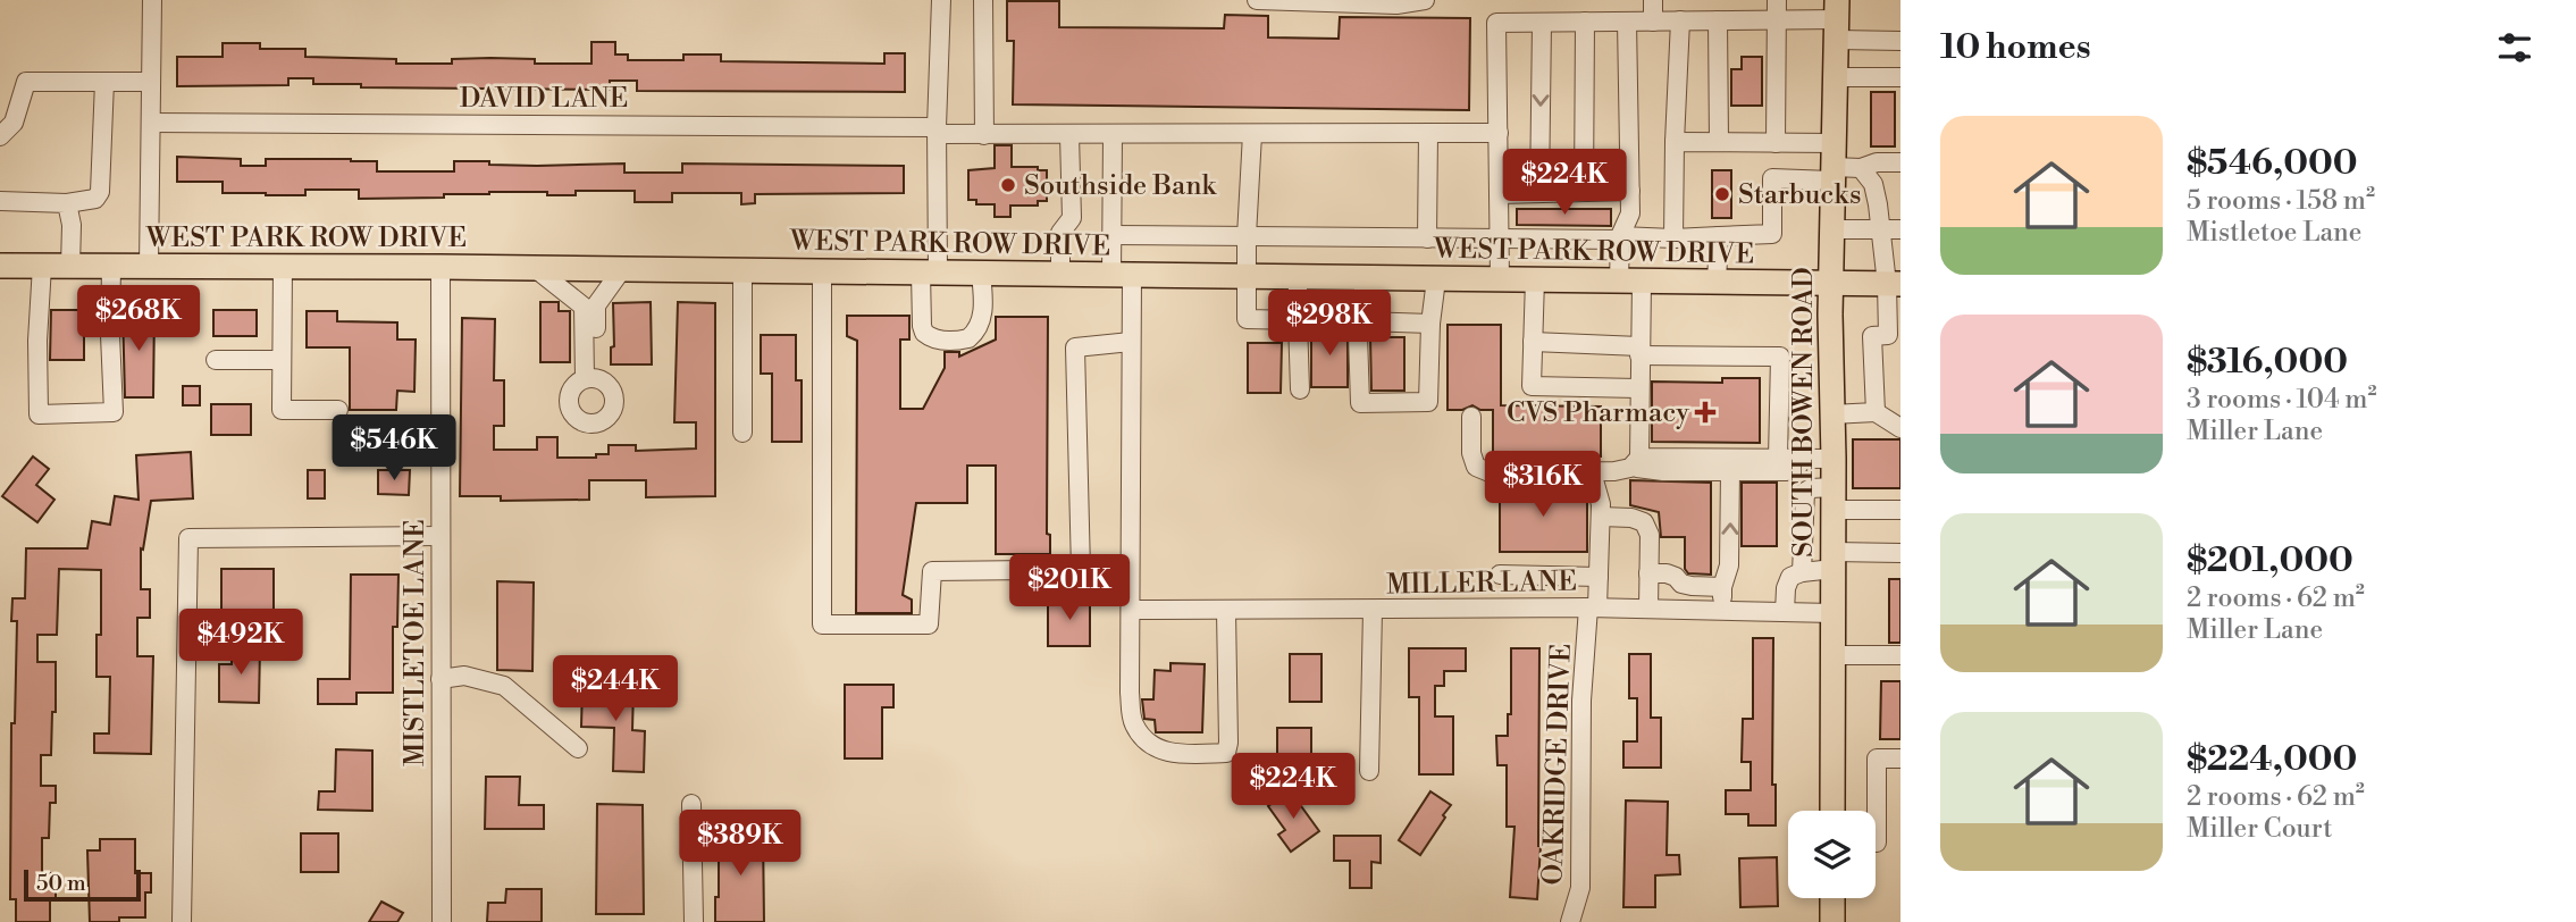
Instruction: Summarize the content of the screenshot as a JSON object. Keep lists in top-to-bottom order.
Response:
{
  "streets": {
    "main road": ["WEST PARK ROW DRIVE", "SOUTH BOWEN ROAD"],
    "street": [
      "DAVID LANE",
      "MILLER LANE",
      "MISTLETOE LANE",
      "OAKRIDGE DRIVE"
    ]
  },
  "crossings": [
    ["WEST PARK ROW DRIVE", "SOUTH BOWEN ROAD"],
    ["WEST PARK ROW DRIVE", "MISTLETOE LANE"],
    ["SOUTH BOWEN ROAD", "MILLER LANE"],
    ["MILLER LANE", "OAKRIDGE DRIVE"]
  ],
  "places": {
    "other": ["Southside Bank", "Starbucks"],
    "health": ["CVS Pharmacy"]
  },
  "scale_bar": "50 m",
  "page": {
    "heading": "10 homes",
    "list": [
      {
        "name": "$546,000",
        "note": "5 rooms · 158 m² · Mistletoe Lane"
      },
      {
        "name": "$316,000",
        "note": "3 rooms · 104 m² · Miller Lane"
      },
      {
        "name": "$201,000",
        "note": "2 rooms · 62 m² · Miller Lane"
      },
      {
        "name": "$224,000",
        "note": "2 rooms · 62 m² · Miller Court"
      }
    ],
    "price": [
      "$224K",
      "$268K",
      "$298K",
      "$546K",
      "$316K",
      "$201K",
      "$492K",
      "$244K",
      "$224K",
      "$389K"
    ],
    "scale": "50 m"
  }
}
